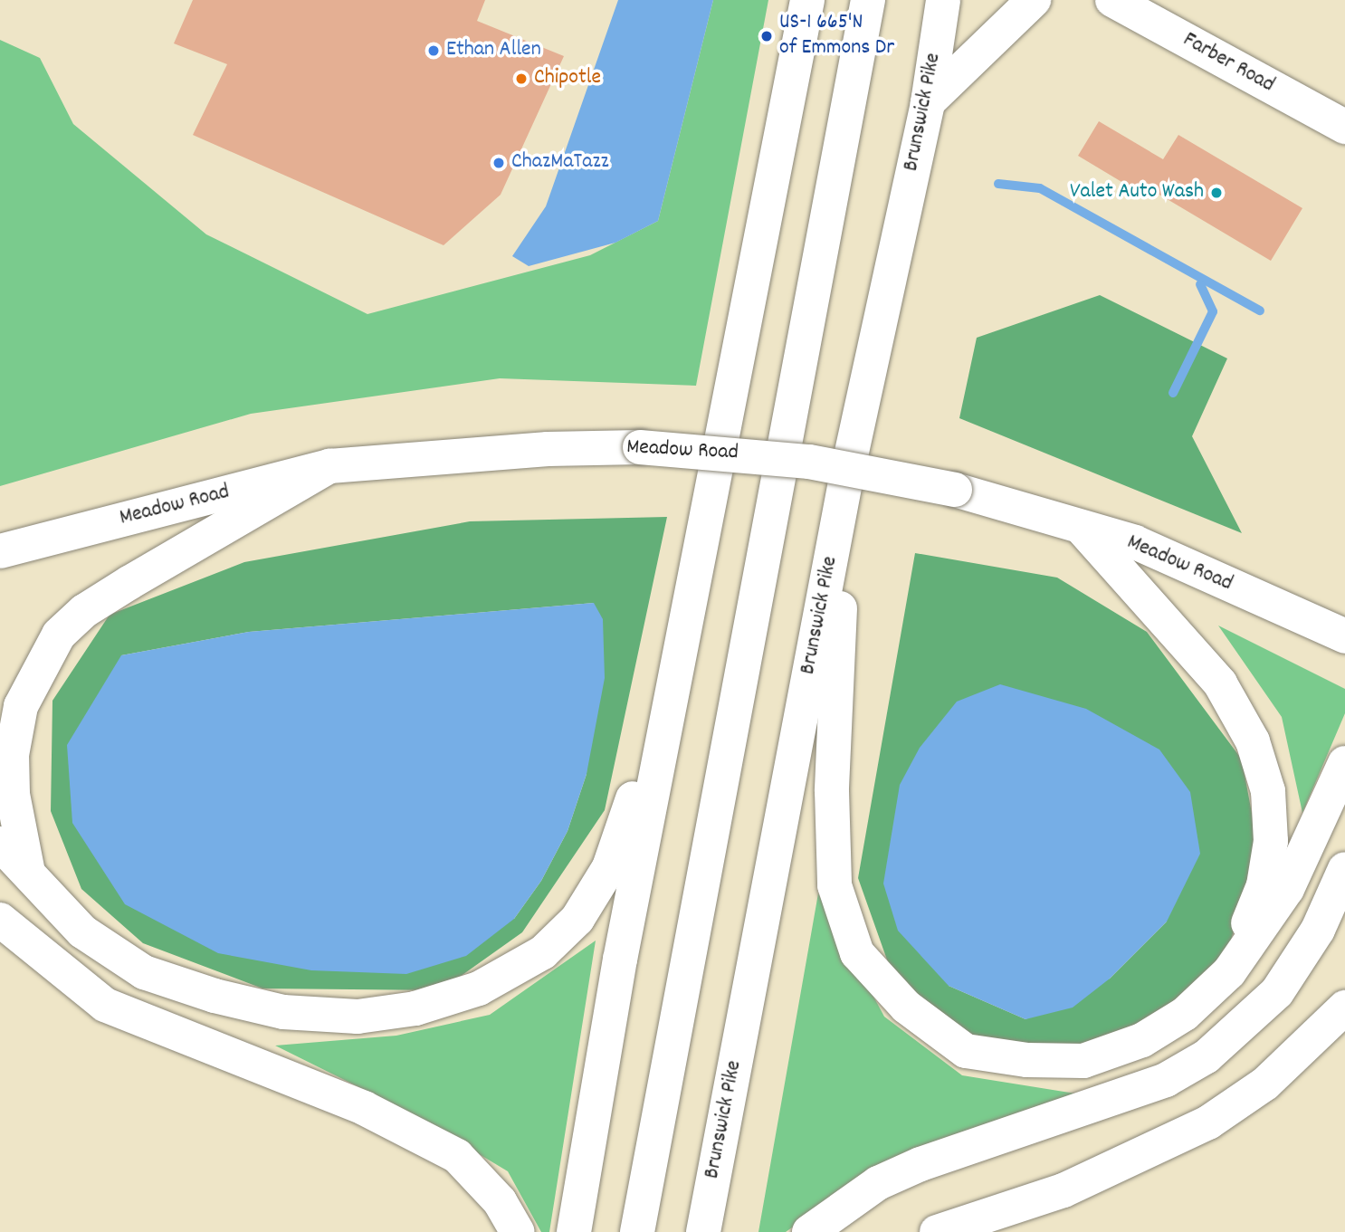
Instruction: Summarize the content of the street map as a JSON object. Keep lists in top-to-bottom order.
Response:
{
  "streets": {
    "main road": ["Farber Road", "Brunswick Pike", "Meadow Road"]
  },
  "places": [
    "US-1 665'N of Emmons Dr",
    "Ethan Allen",
    "Chipotle",
    "ChazMaTazz",
    "Valet Auto Wash"
  ]
}
